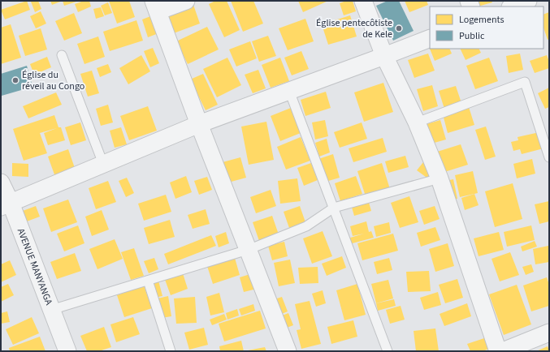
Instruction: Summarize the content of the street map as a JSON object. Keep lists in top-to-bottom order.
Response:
{
  "streets": {
    "street": ["AVENUE MANYANGA"]
  },
  "places": ["Église pentecôtiste de Kele", "Église du réveil au Congo"],
  "legend": ["Logements", "Public"]
}
